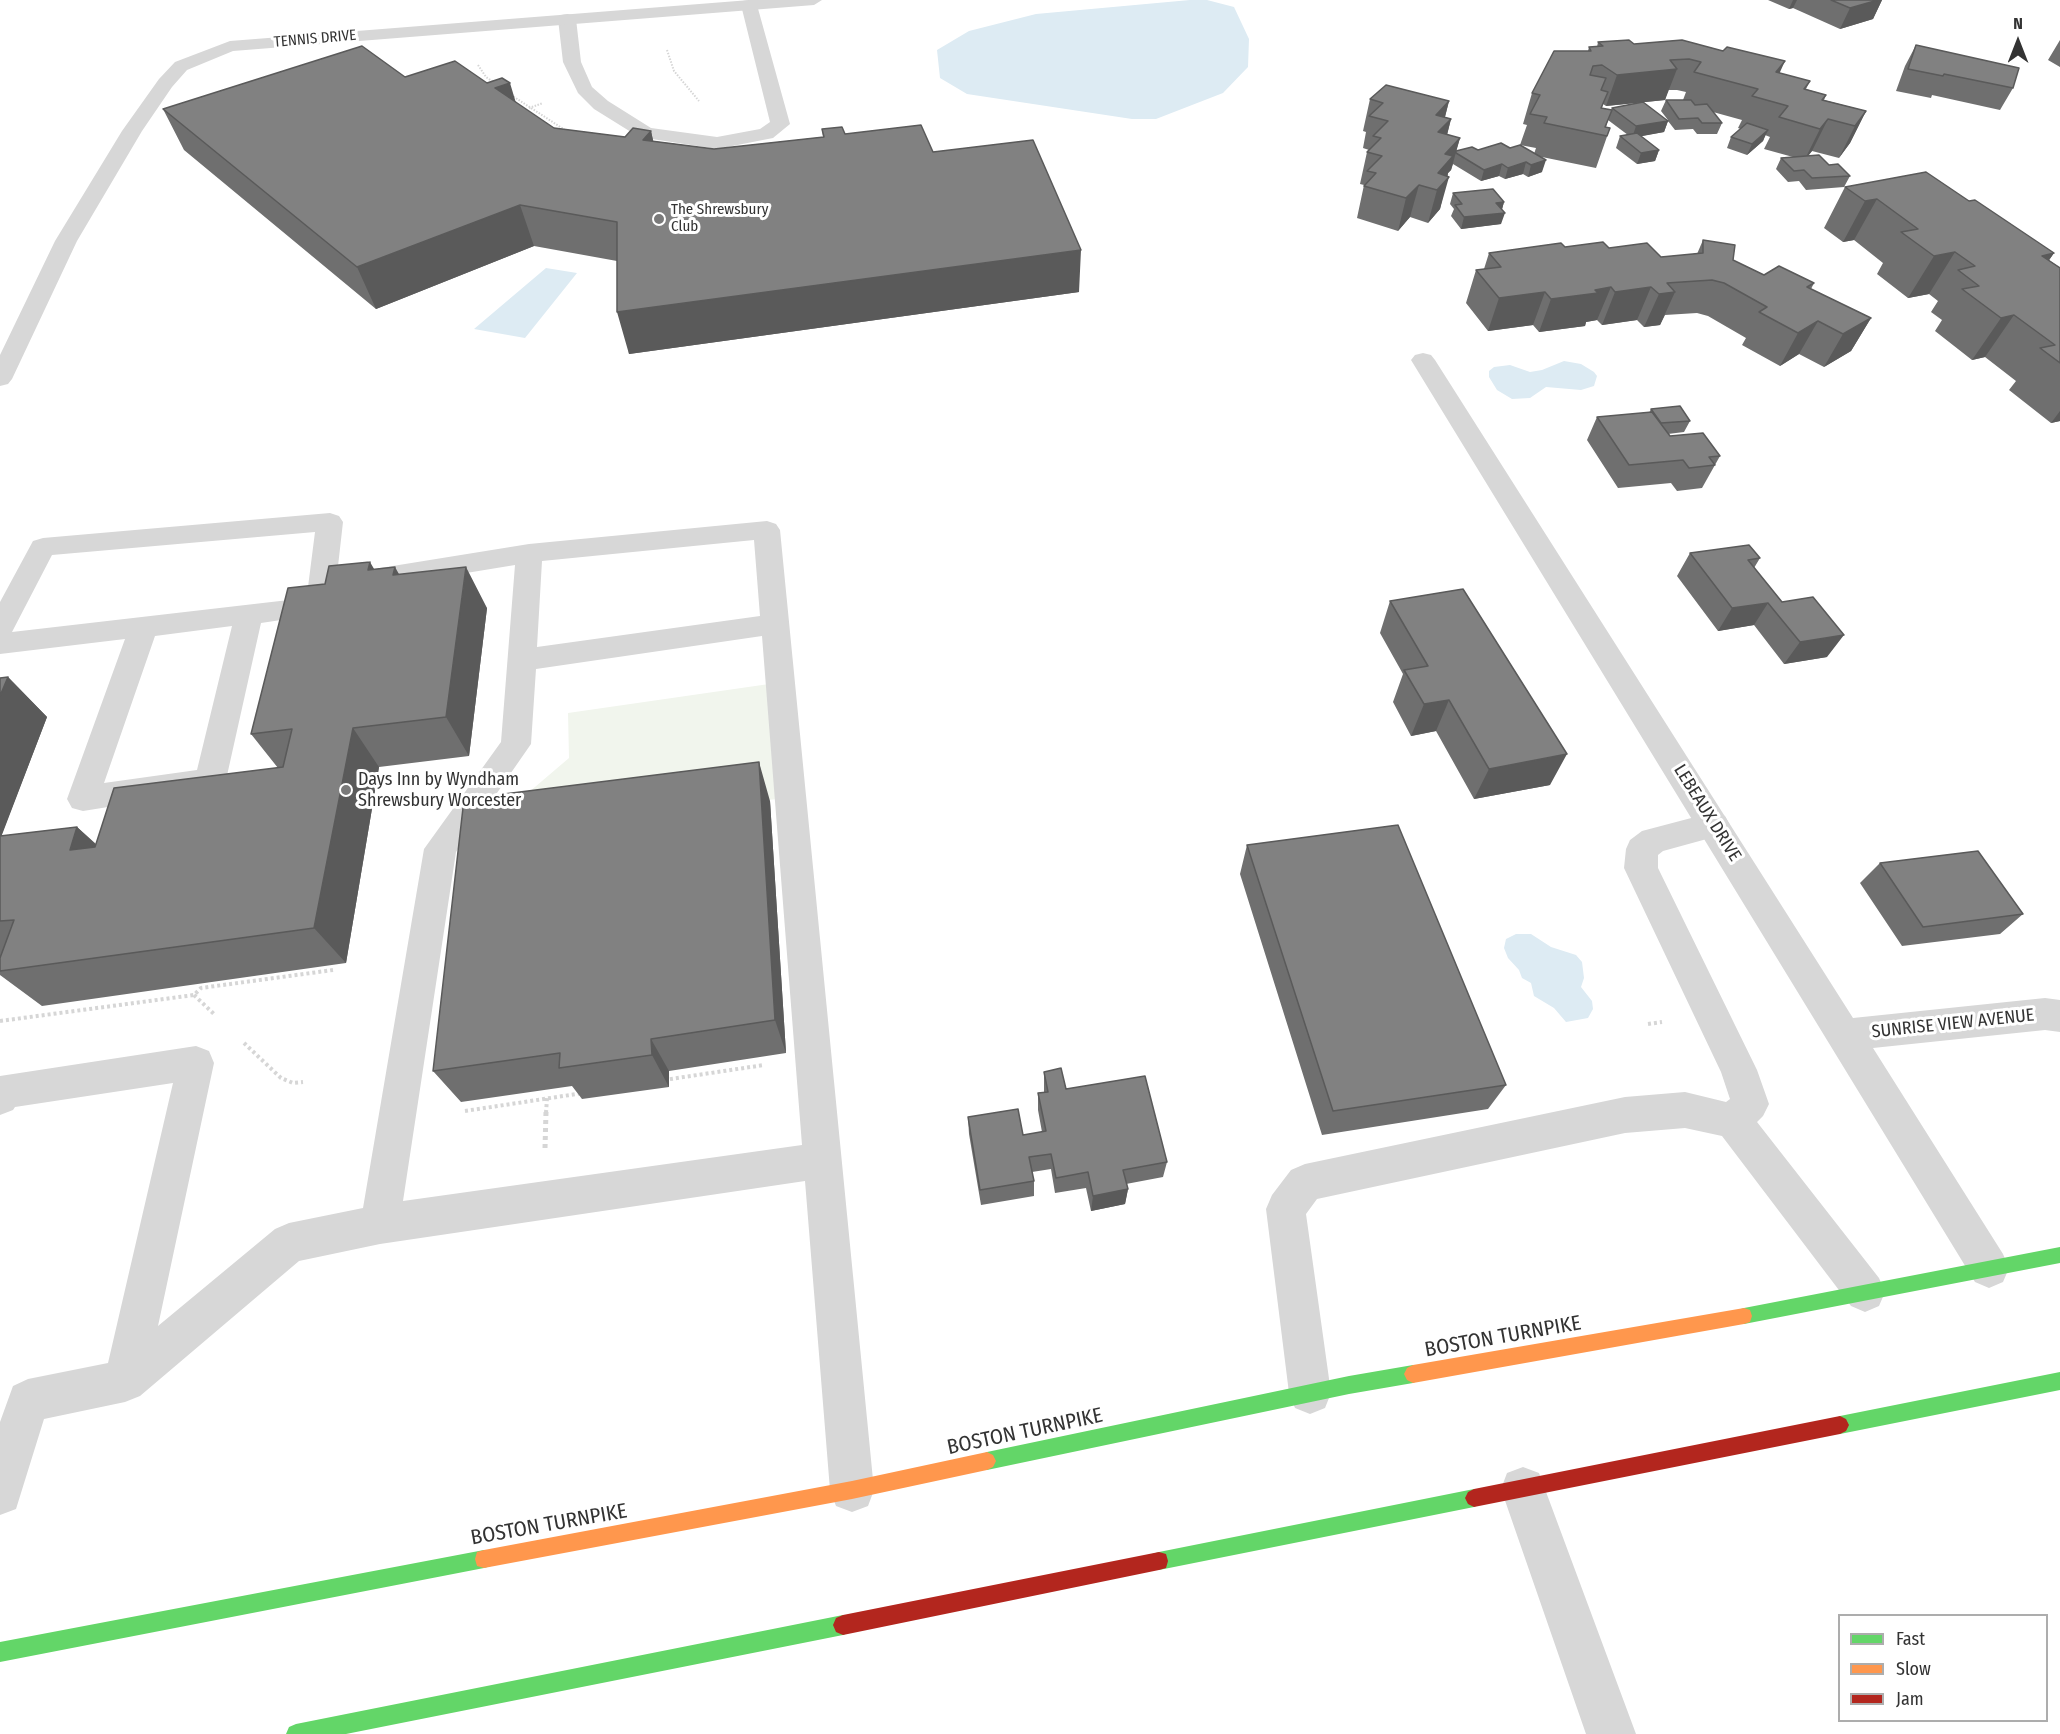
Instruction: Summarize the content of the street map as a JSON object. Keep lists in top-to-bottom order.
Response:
{
  "streets": {
    "highway": ["BOSTON TURNPIKE"],
    "street": ["TENNIS DRIVE", "LEBEAUX DRIVE", "SUNRISE VIEW AVENUE"]
  },
  "crossings": [
    ["LEBEAUX DRIVE", "SUNRISE VIEW AVENUE"],
    ["LEBEAUX DRIVE", "BOSTON TURNPIKE"]
  ],
  "places": ["The Shrewsbury Club", "Days Inn by Wyndham Shrewsbury Worcester"],
  "legend": ["Fast", "Slow", "Jam"],
  "north": "top"
}
